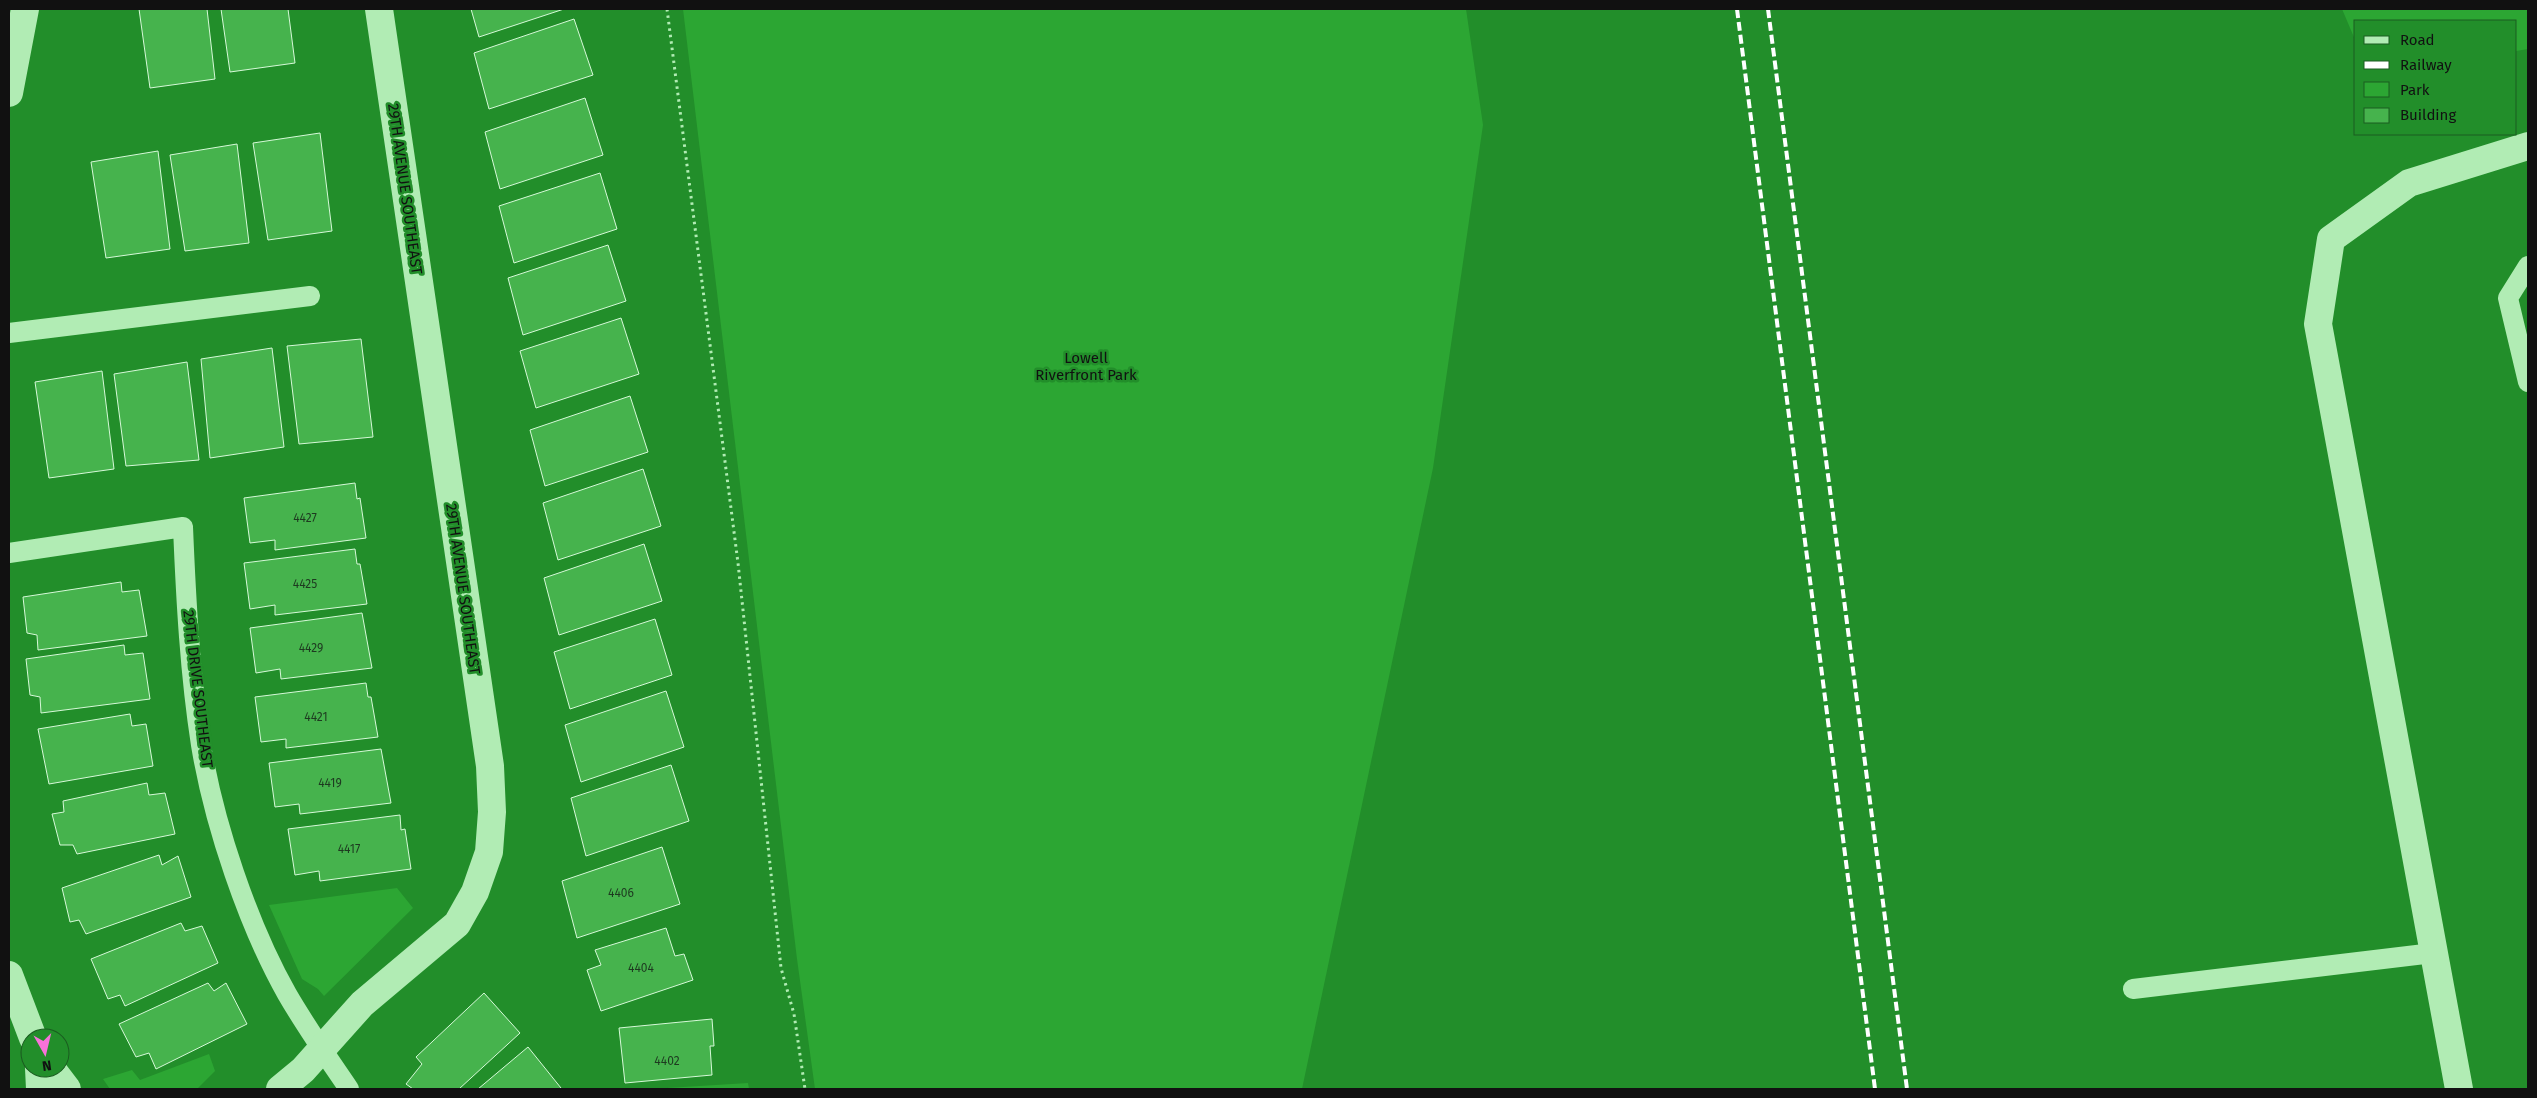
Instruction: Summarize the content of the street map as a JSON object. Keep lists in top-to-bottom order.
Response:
{
  "streets": {
    "street": ["29TH AVENUE SOUTHEAST"],
    "lane": ["29TH DRIVE SOUTHEAST"]
  },
  "crossings": [
    ["29TH AVENUE SOUTHEAST", "29TH DRIVE SOUTHEAST"]
  ],
  "parks": ["Lowell Riverfront Park"],
  "house_numbers": [
    "4427",
    "4425",
    "4429",
    "4421",
    "4419",
    "4417",
    "4406",
    "4404",
    "4402"
  ],
  "legend": [
    "Road",
    "Railway",
    "Park",
    "Building"
  ],
  "north": "bottom"
}
